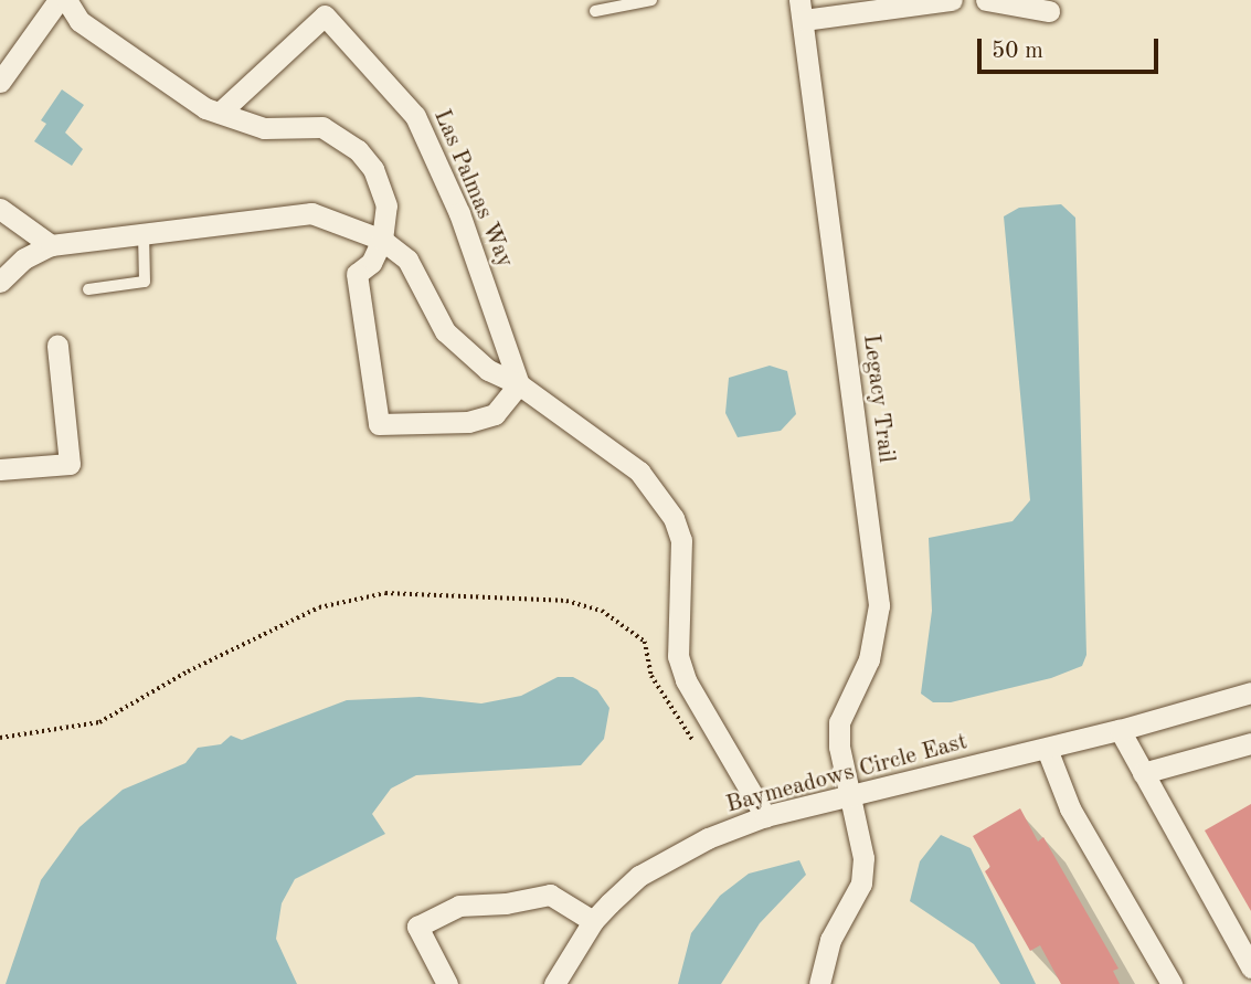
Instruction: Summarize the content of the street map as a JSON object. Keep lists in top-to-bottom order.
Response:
{
  "streets": {
    "street": ["Las Palmas Way", "Legacy Trail", "Baymeadows Circle East"]
  },
  "crossings": [
    ["Legacy Trail", "Baymeadows Circle East"]
  ],
  "scale_bar": "50 m"
}
